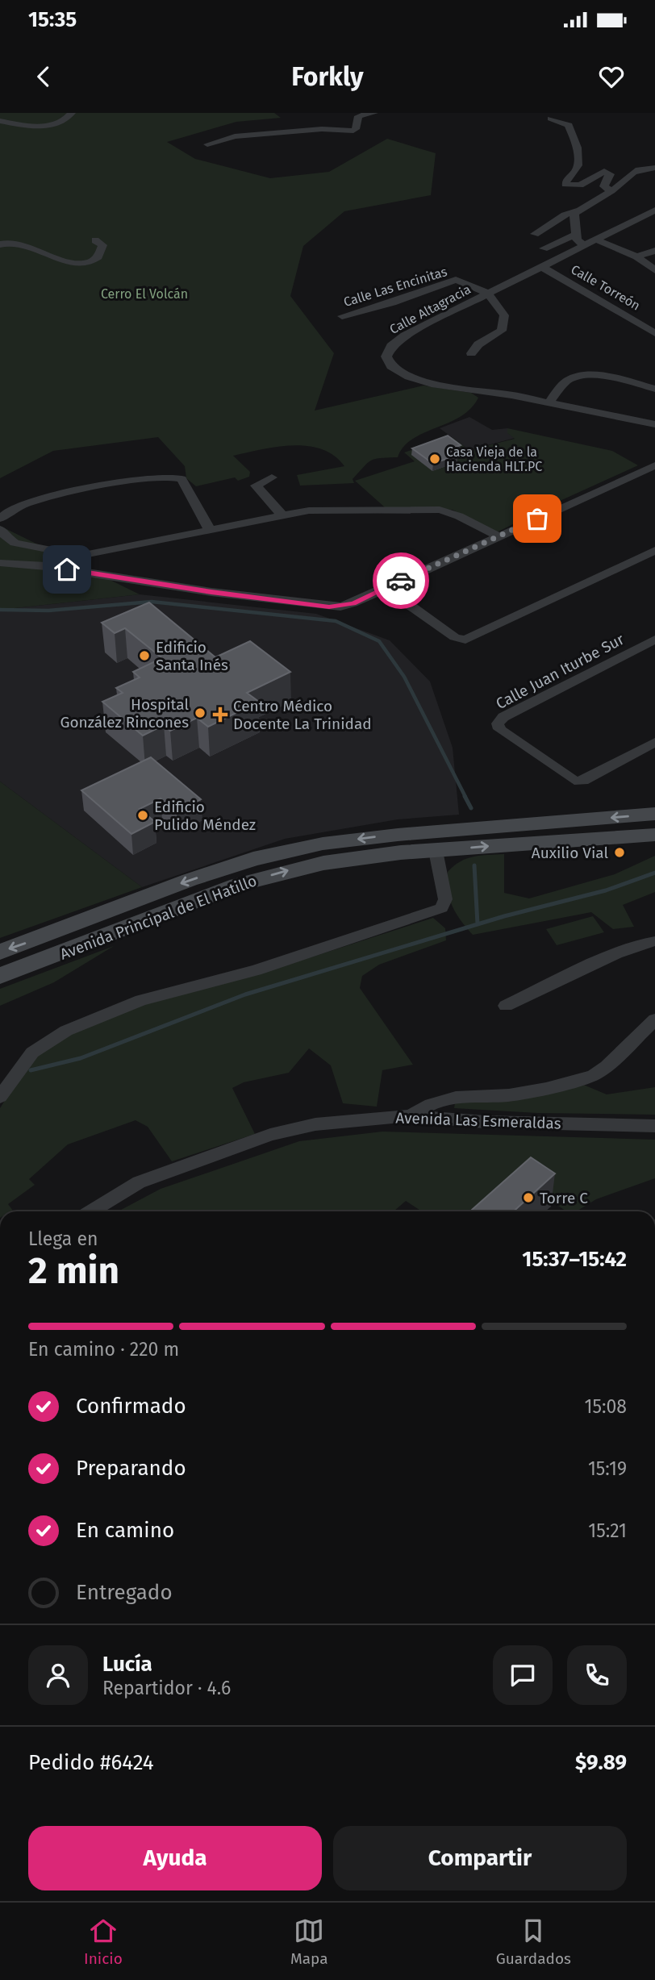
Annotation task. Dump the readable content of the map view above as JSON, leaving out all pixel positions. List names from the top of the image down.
{
  "streets": {
    "main road": ["Avenida Principal de El Hatillo"],
    "street": [
      "Calle Las Encinitas",
      "Calle Torreón",
      "Calle Altagracia",
      "Calle Juan Iturbe Sur",
      "Avenida Las Esmeraldas"
    ]
  },
  "crossings": [
    ["Calle Las Encinitas", "Calle Altagracia"],
    ["Calle Torreón", "Calle Altagracia"]
  ],
  "parks": ["Cerro El Volcán"],
  "places": {
    "other": [
      "Casa Vieja de la Hacienda HLT.PC",
      "Edificio Santa Inés",
      "Hospital González Rincones",
      "Edificio Pulido Méndez",
      "Auxilio Vial",
      "Torre C"
    ],
    "health": ["Centro Médico Docente La Trinidad"]
  },
  "page": {
    "status": "15:35",
    "header": "Forkly",
    "heading": ["2 min", "Llega en", "15:37–15:42"],
    "panel": [
      "Lucía",
      "Repartidor · 4.6",
      "Pedido #6424",
      "$9.89"
    ],
    "bar": "En camino · 220 m",
    "list": [
      ["Confirmado", "15:08"],
      ["Preparando", "15:19"],
      ["En camino", "15:21"],
      "Entregado"
    ],
    "buttons": ["Ayuda", "Compartir"],
    "tabs": ["Inicio", "Mapa", "Guardados"]
  }
}
